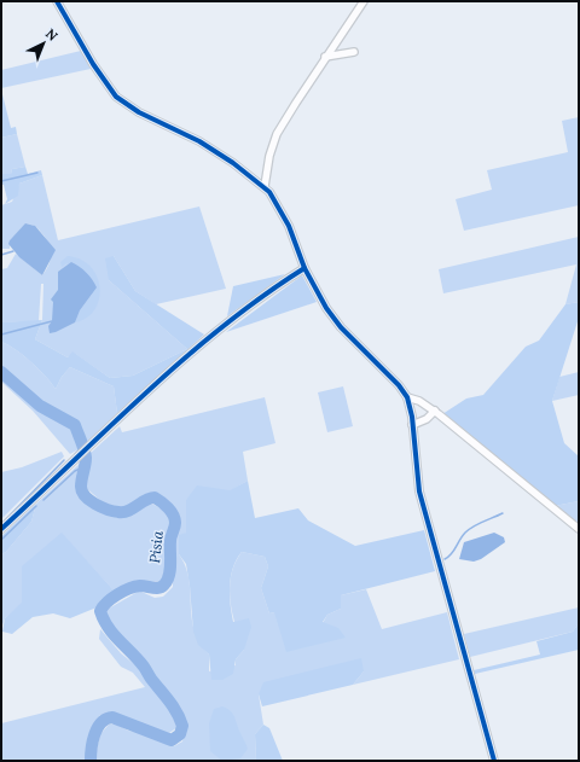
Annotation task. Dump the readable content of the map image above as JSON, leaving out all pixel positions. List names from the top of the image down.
{
  "water": ["Pisia"],
  "north": "top right"
}
